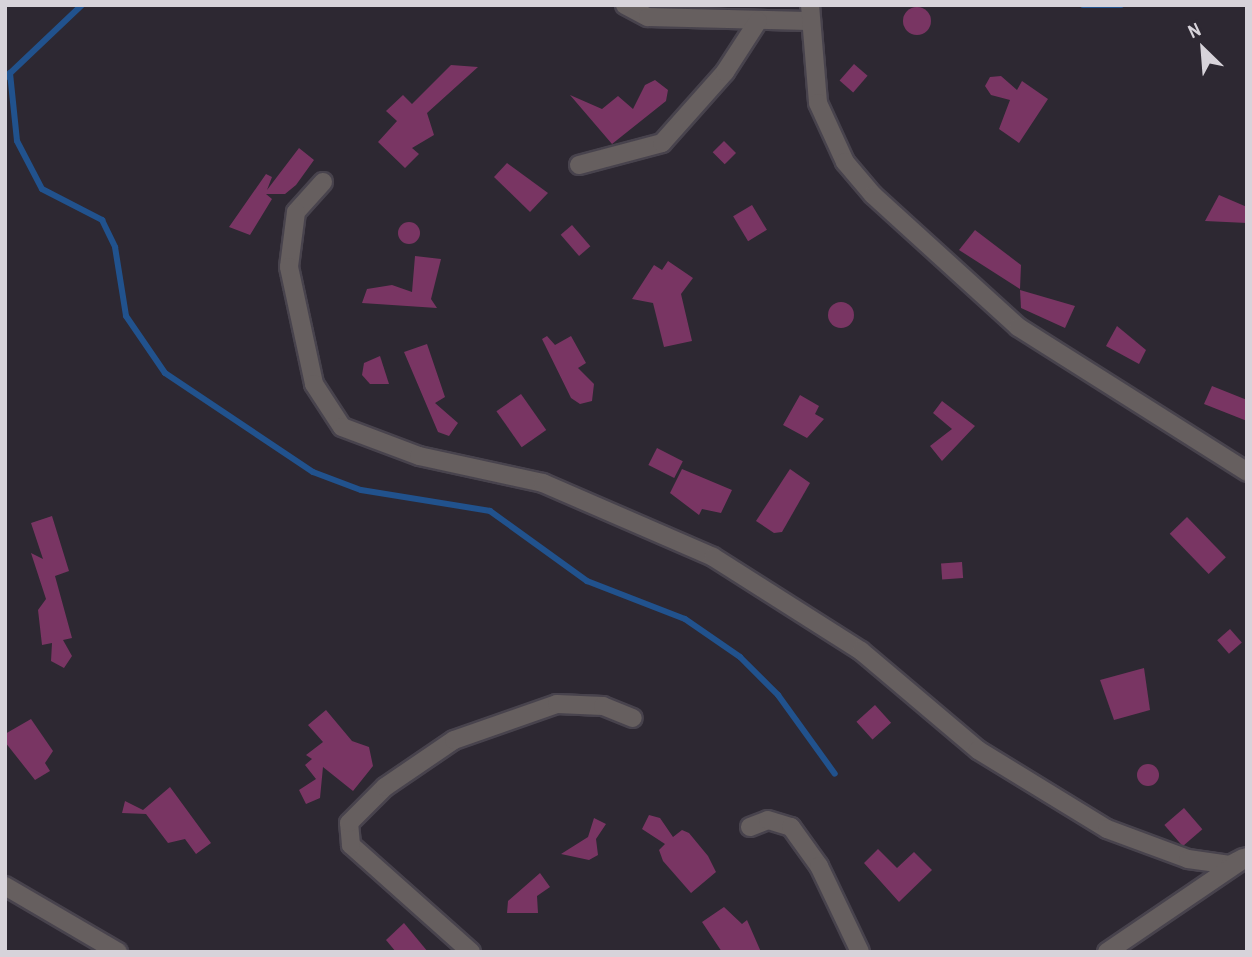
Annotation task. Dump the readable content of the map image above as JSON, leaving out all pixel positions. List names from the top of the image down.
{
  "north": "top left"
}
